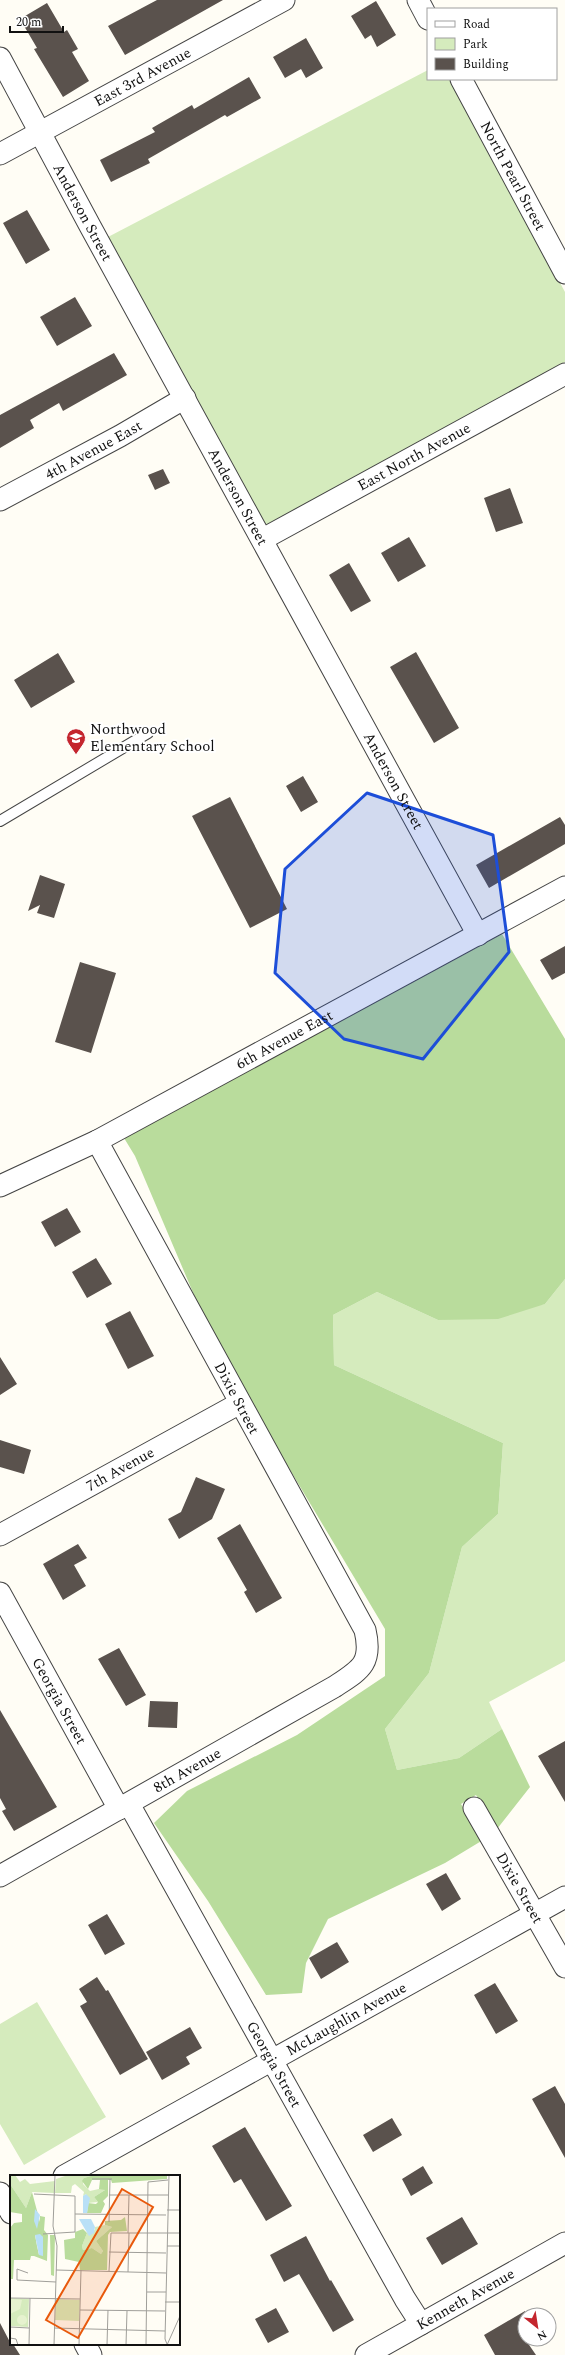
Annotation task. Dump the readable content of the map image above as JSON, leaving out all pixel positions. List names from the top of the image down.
{
  "streets": {
    "street": [
      "East 3rd Avenue",
      "North Pearl Street",
      "Anderson Street",
      "4th Avenue East",
      "East North Avenue",
      "6th Avenue East",
      "Dixie Street",
      "7th Avenue",
      "Georgia Street",
      "8th Avenue",
      "McLaughlin Avenue",
      "Kenneth Avenue"
    ]
  },
  "crossings": [
    ["East 3rd Avenue", "Anderson Street"],
    ["Anderson Street", "4th Avenue East"],
    ["Anderson Street", "East North Avenue"],
    ["Anderson Street", "6th Avenue East"],
    ["6th Avenue East", "Dixie Street"],
    ["Dixie Street", "7th Avenue"],
    ["Dixie Street", "8th Avenue"],
    ["Dixie Street", "McLaughlin Avenue"],
    ["Georgia Street", "8th Avenue"],
    ["Georgia Street", "McLaughlin Avenue"],
    ["Georgia Street", "Kenneth Avenue"]
  ],
  "places": {
    "school or university": ["Northwood Elementary School"]
  },
  "legend": ["Road", "Park", "Building"],
  "scale_bar": "20 m",
  "north": "bottom right"
}
